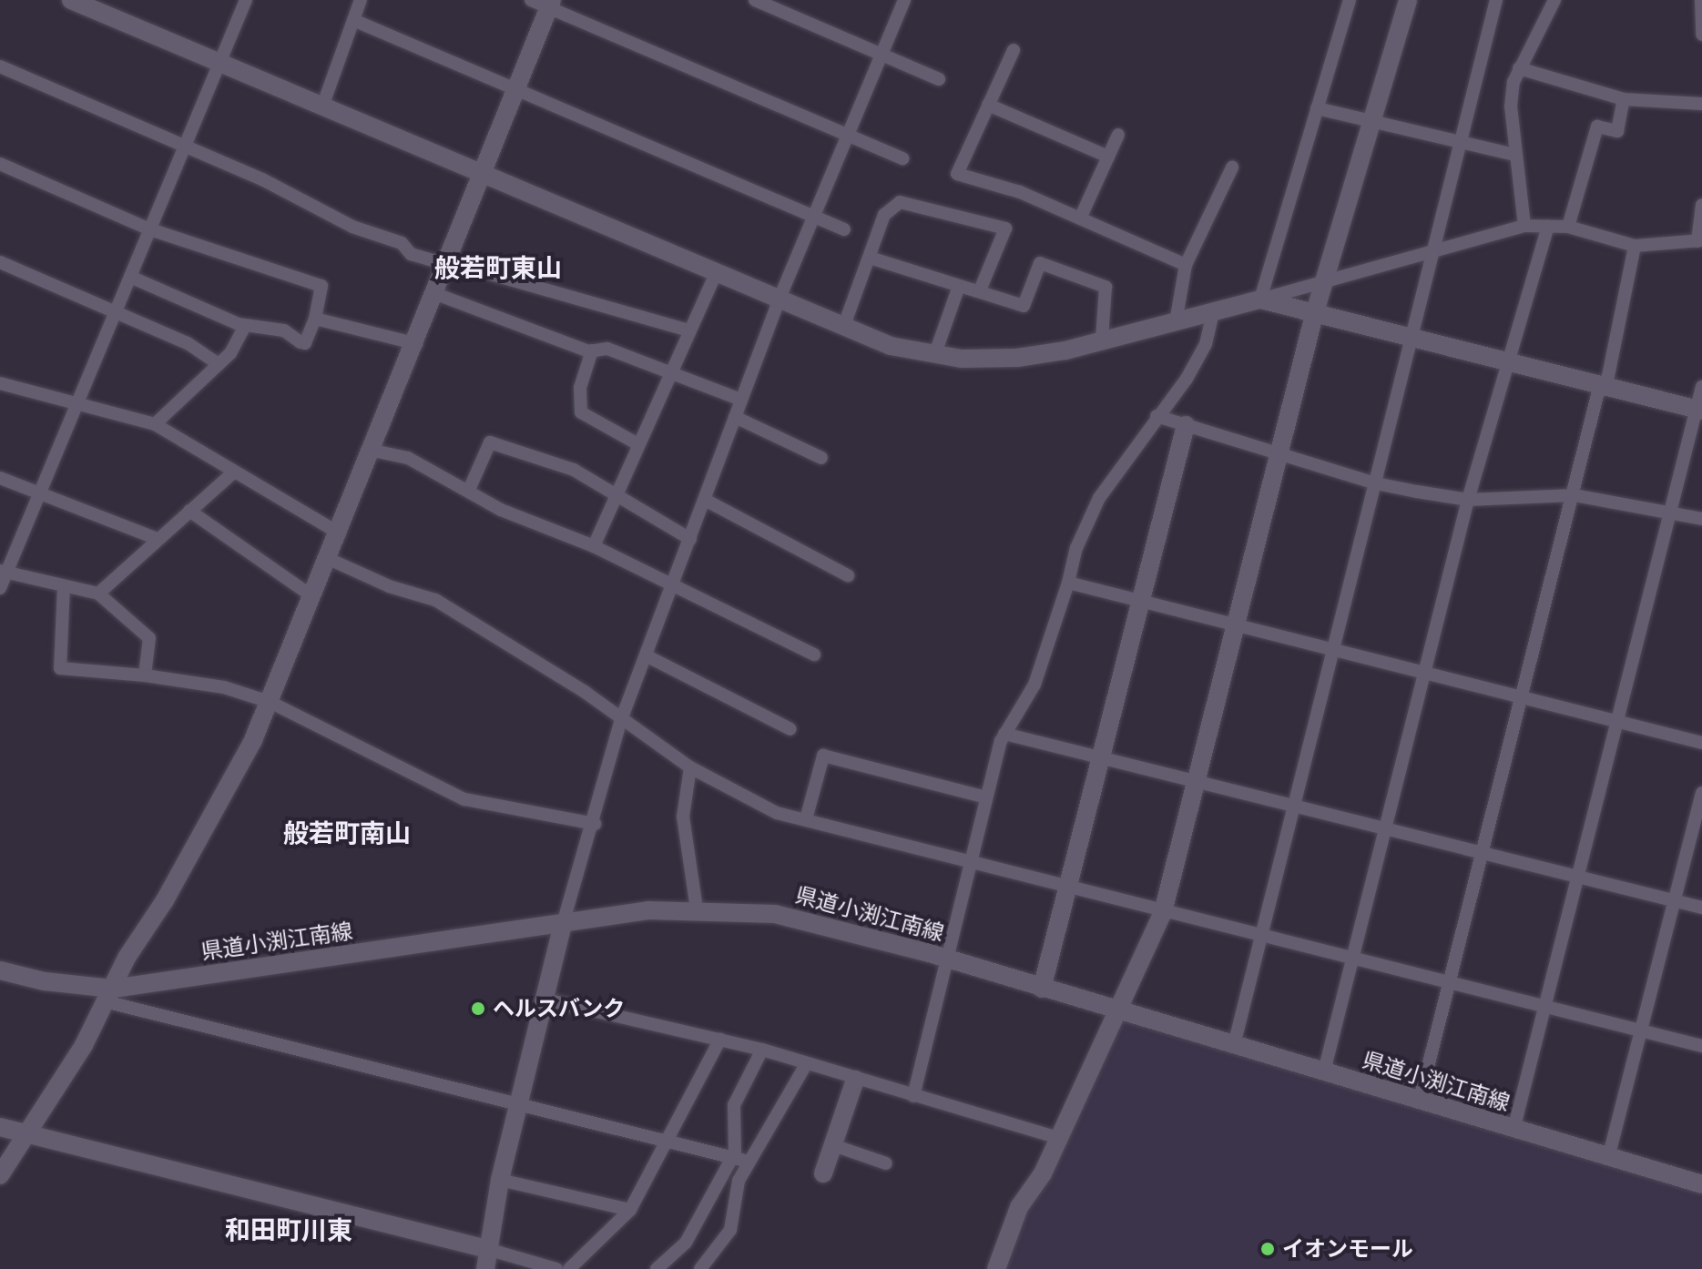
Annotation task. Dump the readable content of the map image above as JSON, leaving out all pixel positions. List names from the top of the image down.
{
  "streets": {
    "street": ["県道小渕江南線"]
  },
  "districts": ["般若町東山", "般若町南山", "和田町川東"],
  "places": ["ヘルスバンク", "イオンモール"]
}
